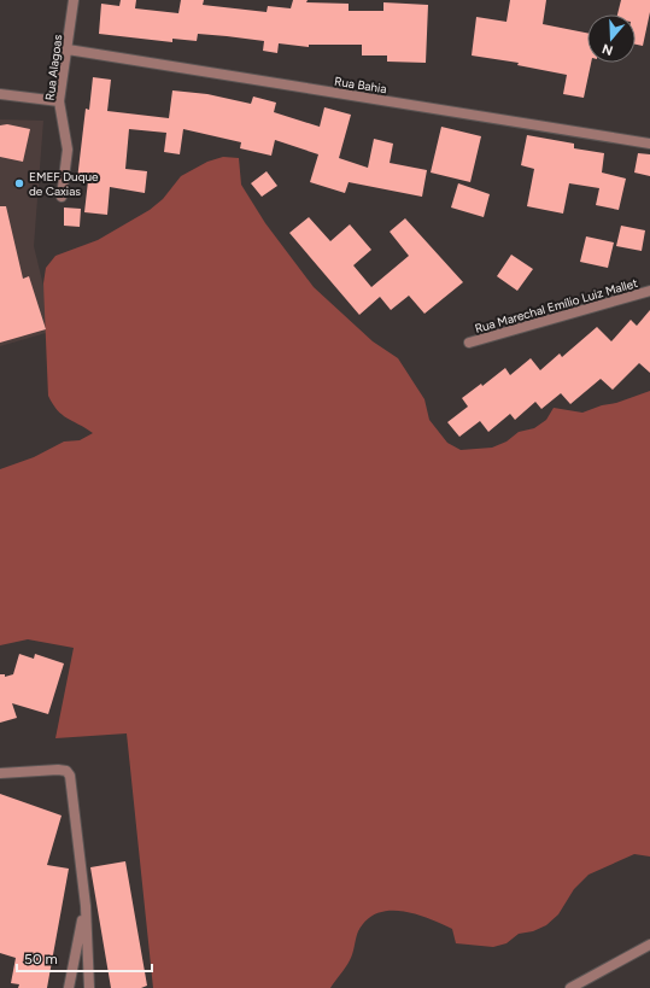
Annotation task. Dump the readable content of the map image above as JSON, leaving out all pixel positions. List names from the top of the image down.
{
  "streets": {
    "street": ["Rua Alagoas", "Rua Bahia", "Rua Marechal Emílio Luiz Mallet"]
  },
  "crossings": [
    ["Rua Alagoas", "Rua Bahia"]
  ],
  "places": ["EMEF Duque de Caxias"],
  "scale_bar": "50 m",
  "north": "bottom"
}
